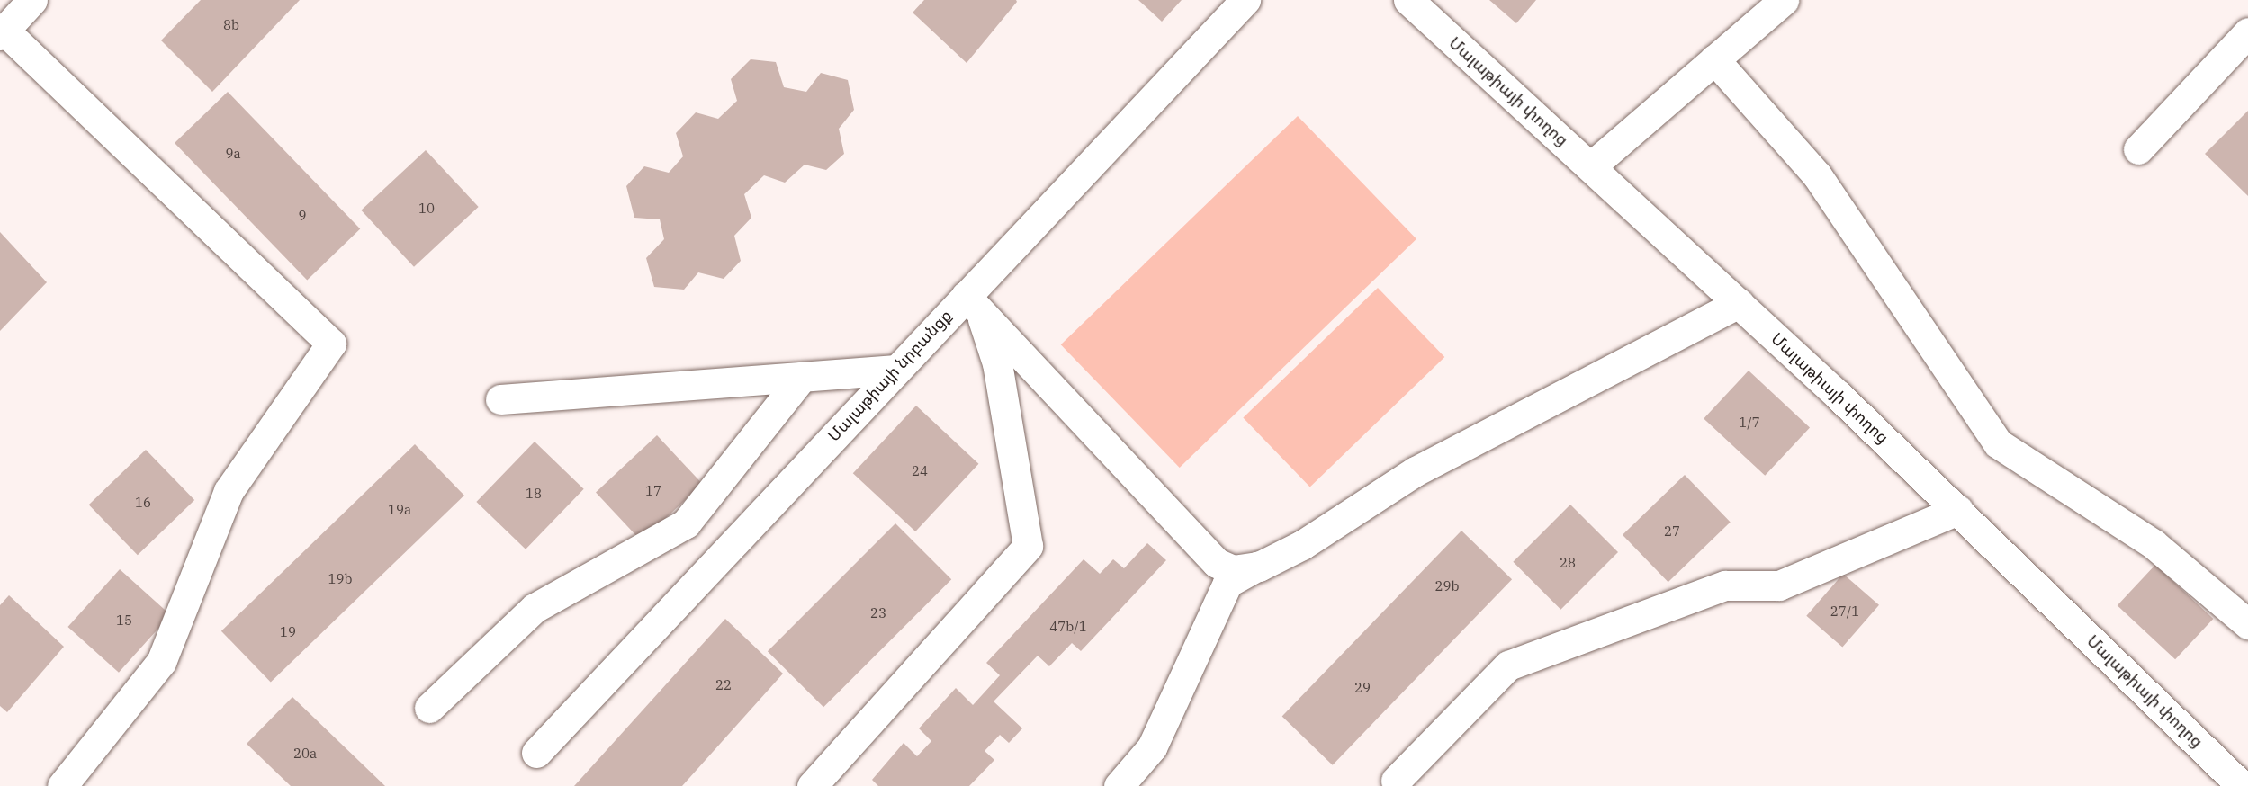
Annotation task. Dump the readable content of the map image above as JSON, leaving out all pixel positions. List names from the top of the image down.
{
  "streets": {
    "street": ["Մալաթիայի փողոց", "Մալաթիայի նրբանցք"]
  },
  "house_numbers": [
    "8b",
    "9a",
    "10",
    "9",
    "1/7",
    "24",
    "17",
    "18",
    "16",
    "19a",
    "27",
    "28",
    "19b",
    "29b",
    "27/1",
    "23",
    "15",
    "47b/1",
    "19",
    "22",
    "29",
    "20a"
  ]
}
